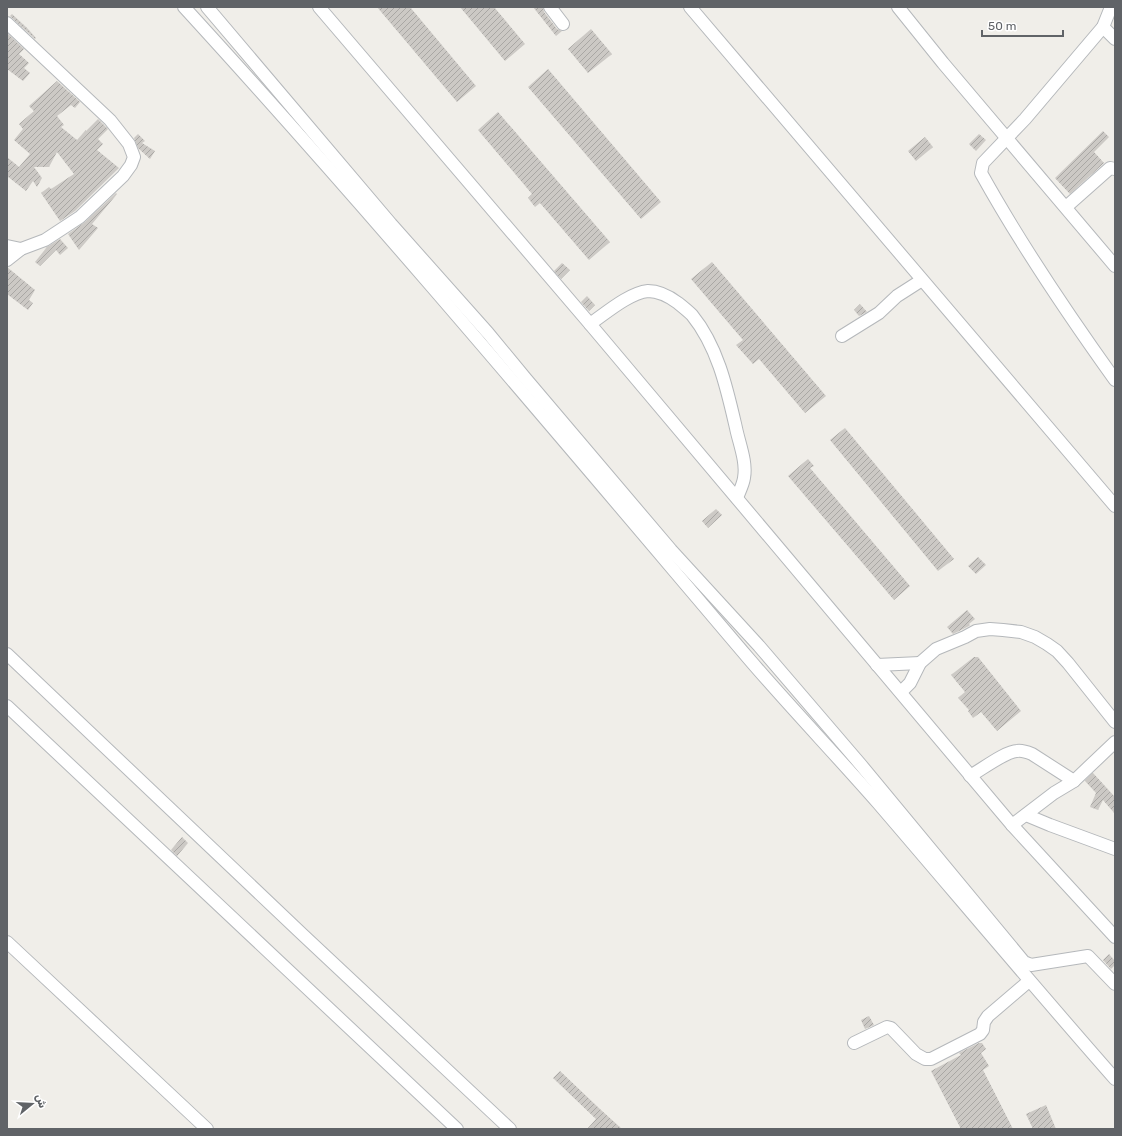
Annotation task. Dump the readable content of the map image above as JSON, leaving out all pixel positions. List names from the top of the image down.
{
  "scale_bar": "50 m",
  "north": "right"
}
